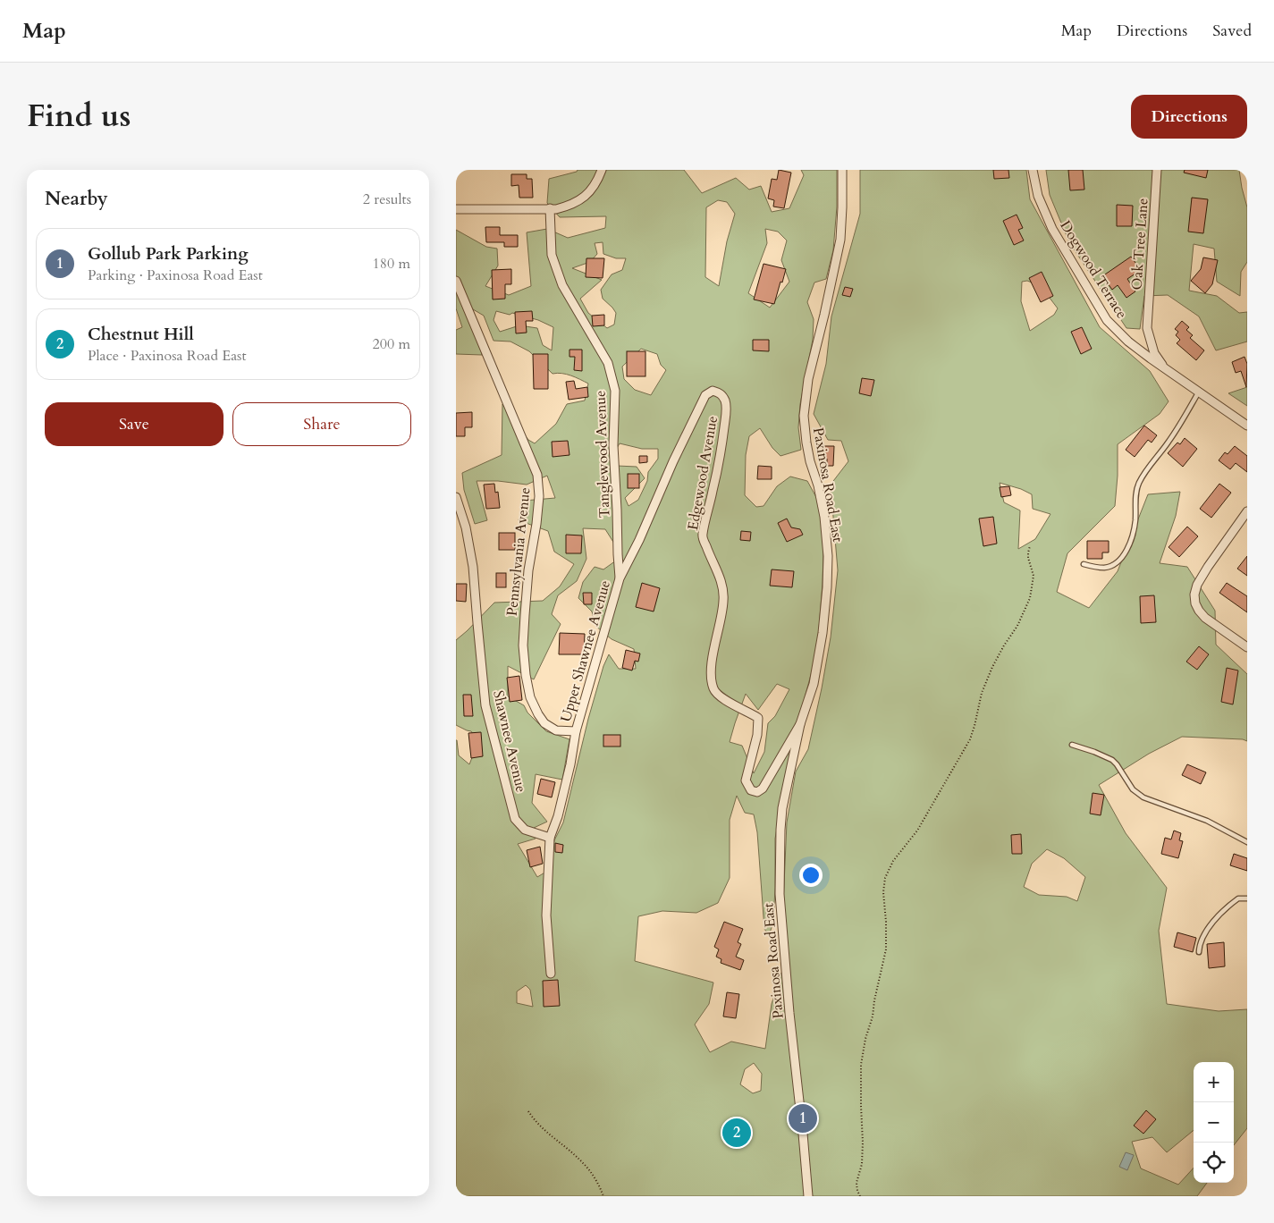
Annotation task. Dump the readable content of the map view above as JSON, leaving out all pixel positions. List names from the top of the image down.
{
  "streets": {
    "street": [
      "Oak Tree Lane",
      "Dogwood Terrace",
      "Tanglewood Avenue",
      "Edgewood Avenue",
      "Paxinosa Road East",
      "Pennsylvania Avenue",
      "Upper Shawnee Avenue",
      "Shawnee Avenue"
    ]
  },
  "crossings": [
    ["Oak Tree Lane", "Dogwood Terrace"],
    ["Tanglewood Avenue", "Upper Shawnee Avenue"],
    ["Edgewood Avenue", "Paxinosa Road East"],
    ["Edgewood Avenue", "Upper Shawnee Avenue"],
    ["Pennsylvania Avenue", "Upper Shawnee Avenue"],
    ["Upper Shawnee Avenue", "Shawnee Avenue"]
  ],
  "page": {
    "header": "Map",
    "nav": ["Map", "Directions", "Saved"],
    "title": "Find us",
    "buttons": [
      "Directions",
      ["Save", "Share"]
    ],
    "heading": ["Nearby", "2 results"],
    "list": [
      {
        "mark": "1",
        "name": "Gollub Park Parking",
        "note": "Parking · Paxinosa Road East",
        "value": "180 m"
      },
      {
        "mark": "2",
        "name": "Chestnut Hill",
        "note": "Place · Paxinosa Road East",
        "value": "200 m"
      }
    ],
    "map_buttons": ["+", "−"],
    "pins": ["1", "2"]
  }
}
